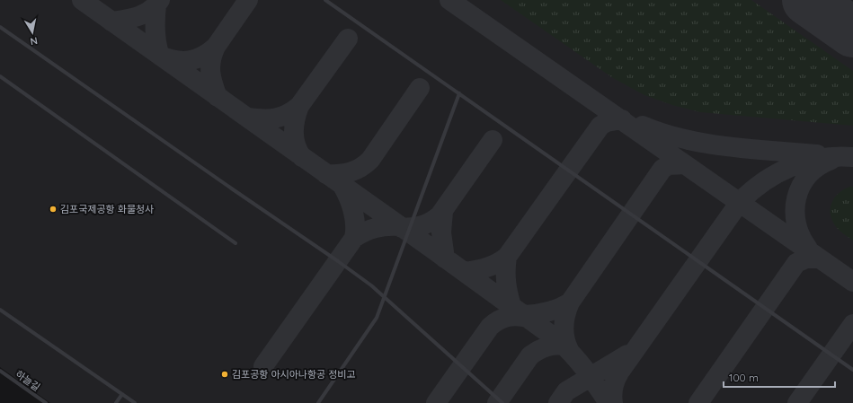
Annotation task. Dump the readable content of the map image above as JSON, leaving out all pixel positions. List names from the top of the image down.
{
  "streets": {
    "lane": ["하늘길"]
  },
  "places": ["김포국제공항 화물청사", "김포공항 아시아나항공 정비고"],
  "scale_bar": "100 m",
  "north": "bottom"
}
